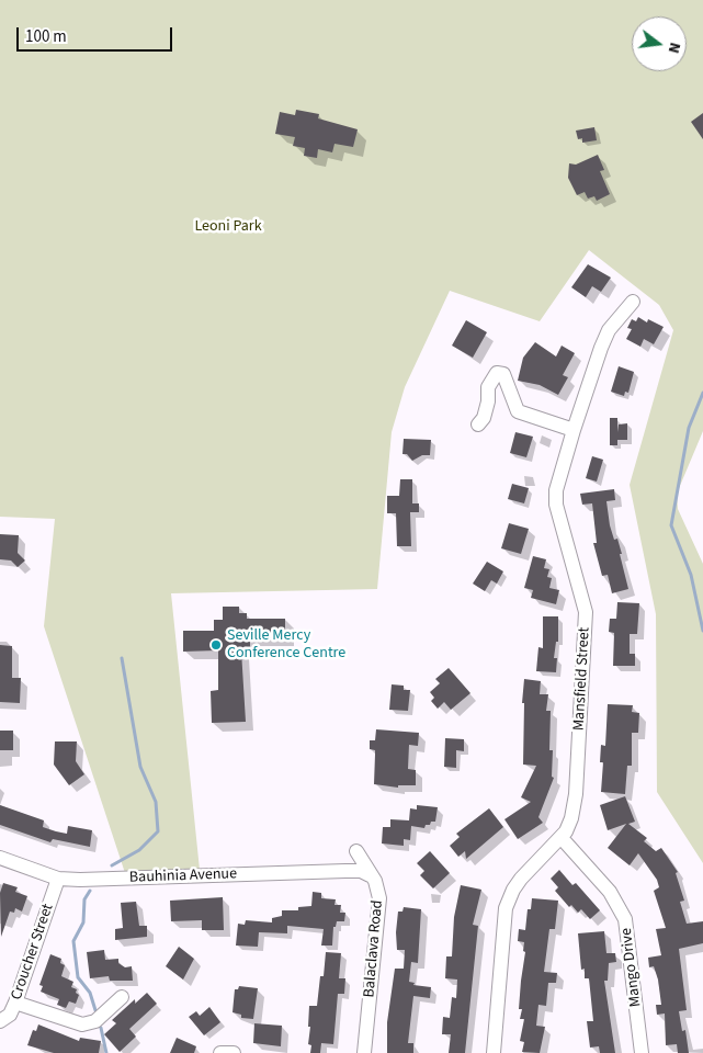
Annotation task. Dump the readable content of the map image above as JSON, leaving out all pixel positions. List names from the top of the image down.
{
  "streets": {
    "street": [
      "Mansfield Street",
      "Bauhinia Avenue",
      "Balaclava Road",
      "Croucher Street",
      "Mango Drive"
    ]
  },
  "crossings": [
    ["Mansfield Street", "Mango Drive"],
    ["Bauhinia Avenue", "Balaclava Road"],
    ["Bauhinia Avenue", "Croucher Street"]
  ],
  "parks": ["Leoni Park"],
  "places": ["Seville Mercy Conference Centre"],
  "scale_bar": "100 m",
  "north": "right"
}
